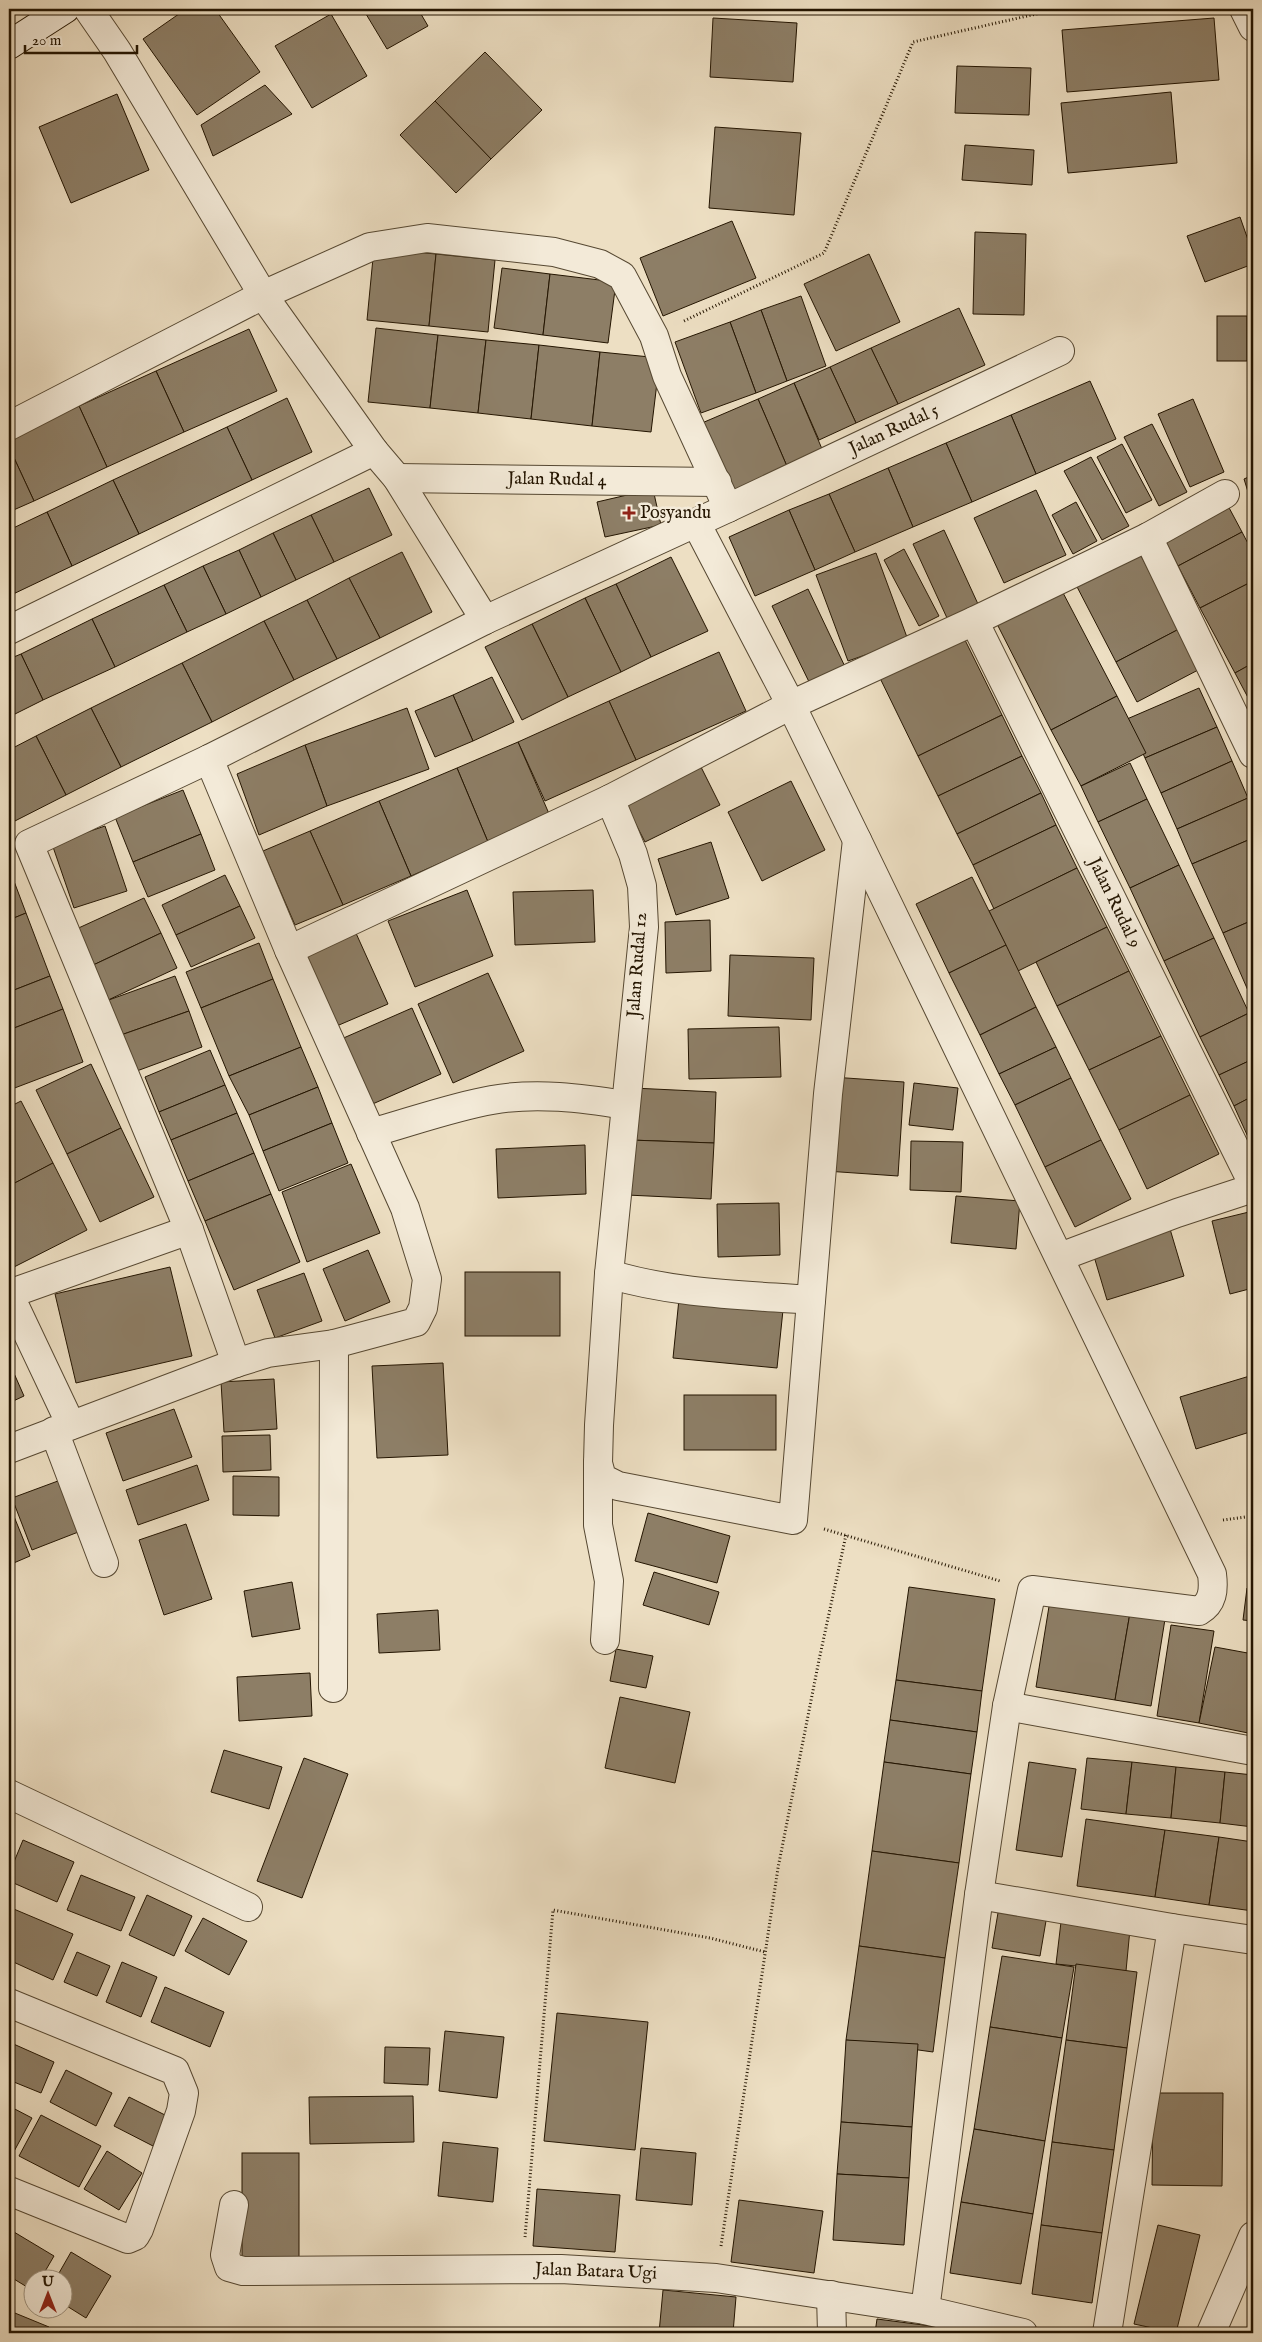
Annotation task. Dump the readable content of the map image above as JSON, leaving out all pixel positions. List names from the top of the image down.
{
  "streets": {
    "street": [
      "Jalan Rudal 5",
      "Jalan Rudal 4",
      "Jalan Rudal 9",
      "Jalan Rudal 12",
      "Jalan Batara Ugi"
    ]
  },
  "places": {
    "health": ["Posyandu"]
  },
  "scale_bar": "20 m",
  "north": "top"
}
